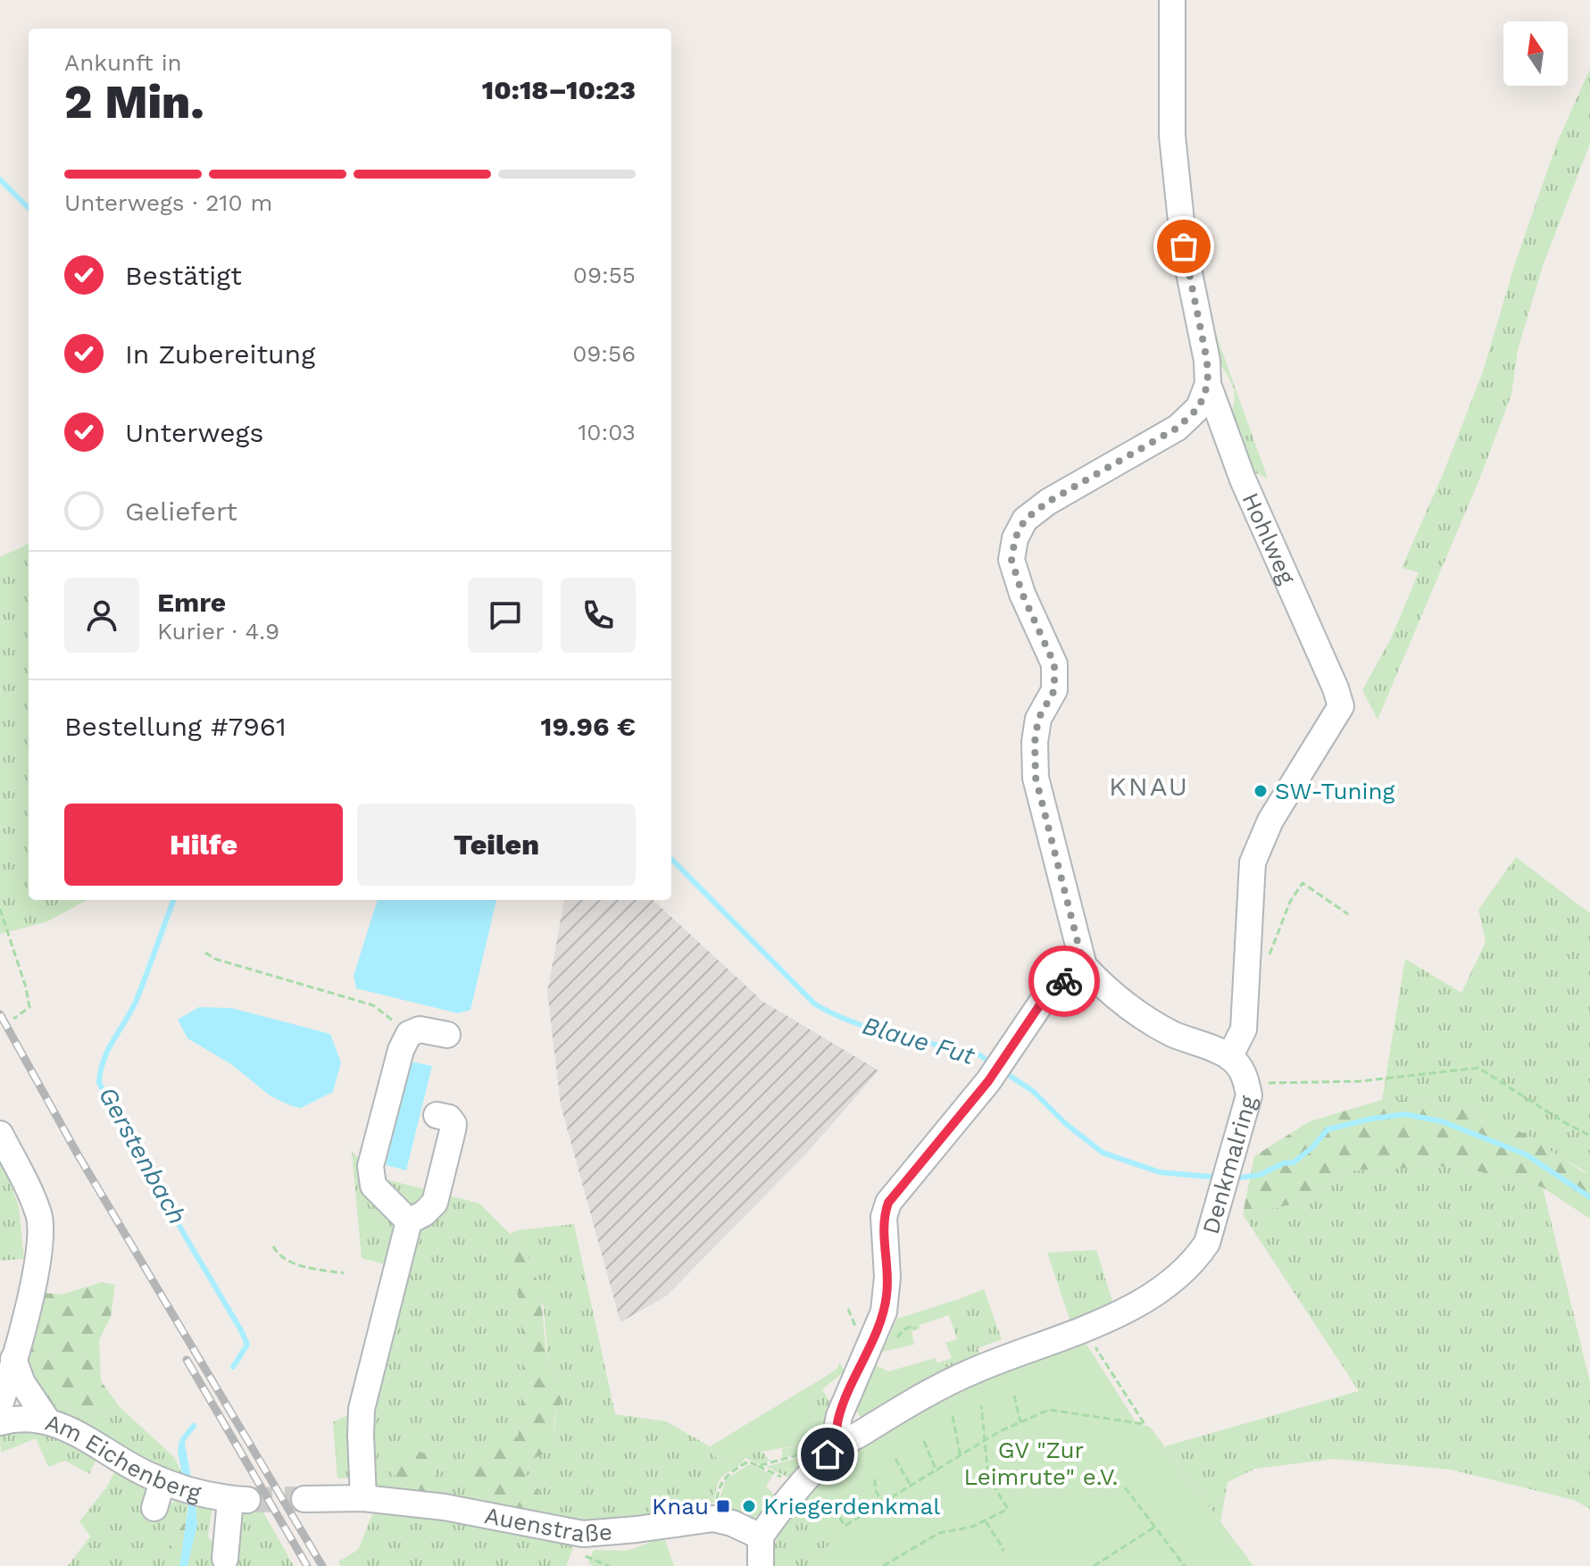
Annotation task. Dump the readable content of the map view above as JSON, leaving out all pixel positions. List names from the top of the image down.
{
  "streets": {
    "street": [
      "Hohlweg",
      "Denkmalring",
      "Am Eichenberg",
      "Auenstraße"
    ]
  },
  "crossings": [
    ["Hohlweg", "Denkmalring"],
    ["Denkmalring", "Auenstraße"]
  ],
  "districts": ["KNAU"],
  "water": ["Blaue Fut", "Gerstenbach"],
  "parks": ["GV \"Zur Leimrute\" e.V."],
  "places": {
    "other": ["SW-Tuning", "Kriegerdenkmal"],
    "transit": ["Knau"]
  },
  "north": "top",
  "page": {
    "heading": ["2 Min.", "Ankunft in", "10:18–10:23"],
    "panel": [
      "Emre",
      "Kurier · 4.9",
      "Bestellung #7961",
      "19.96 €"
    ],
    "bar": "Unterwegs · 210 m",
    "list": [
      ["Bestätigt", "09:55"],
      ["In Zubereitung", "09:56"],
      ["Unterwegs", "10:03"],
      "Geliefert"
    ],
    "buttons": ["Hilfe", "Teilen"]
  }
}
